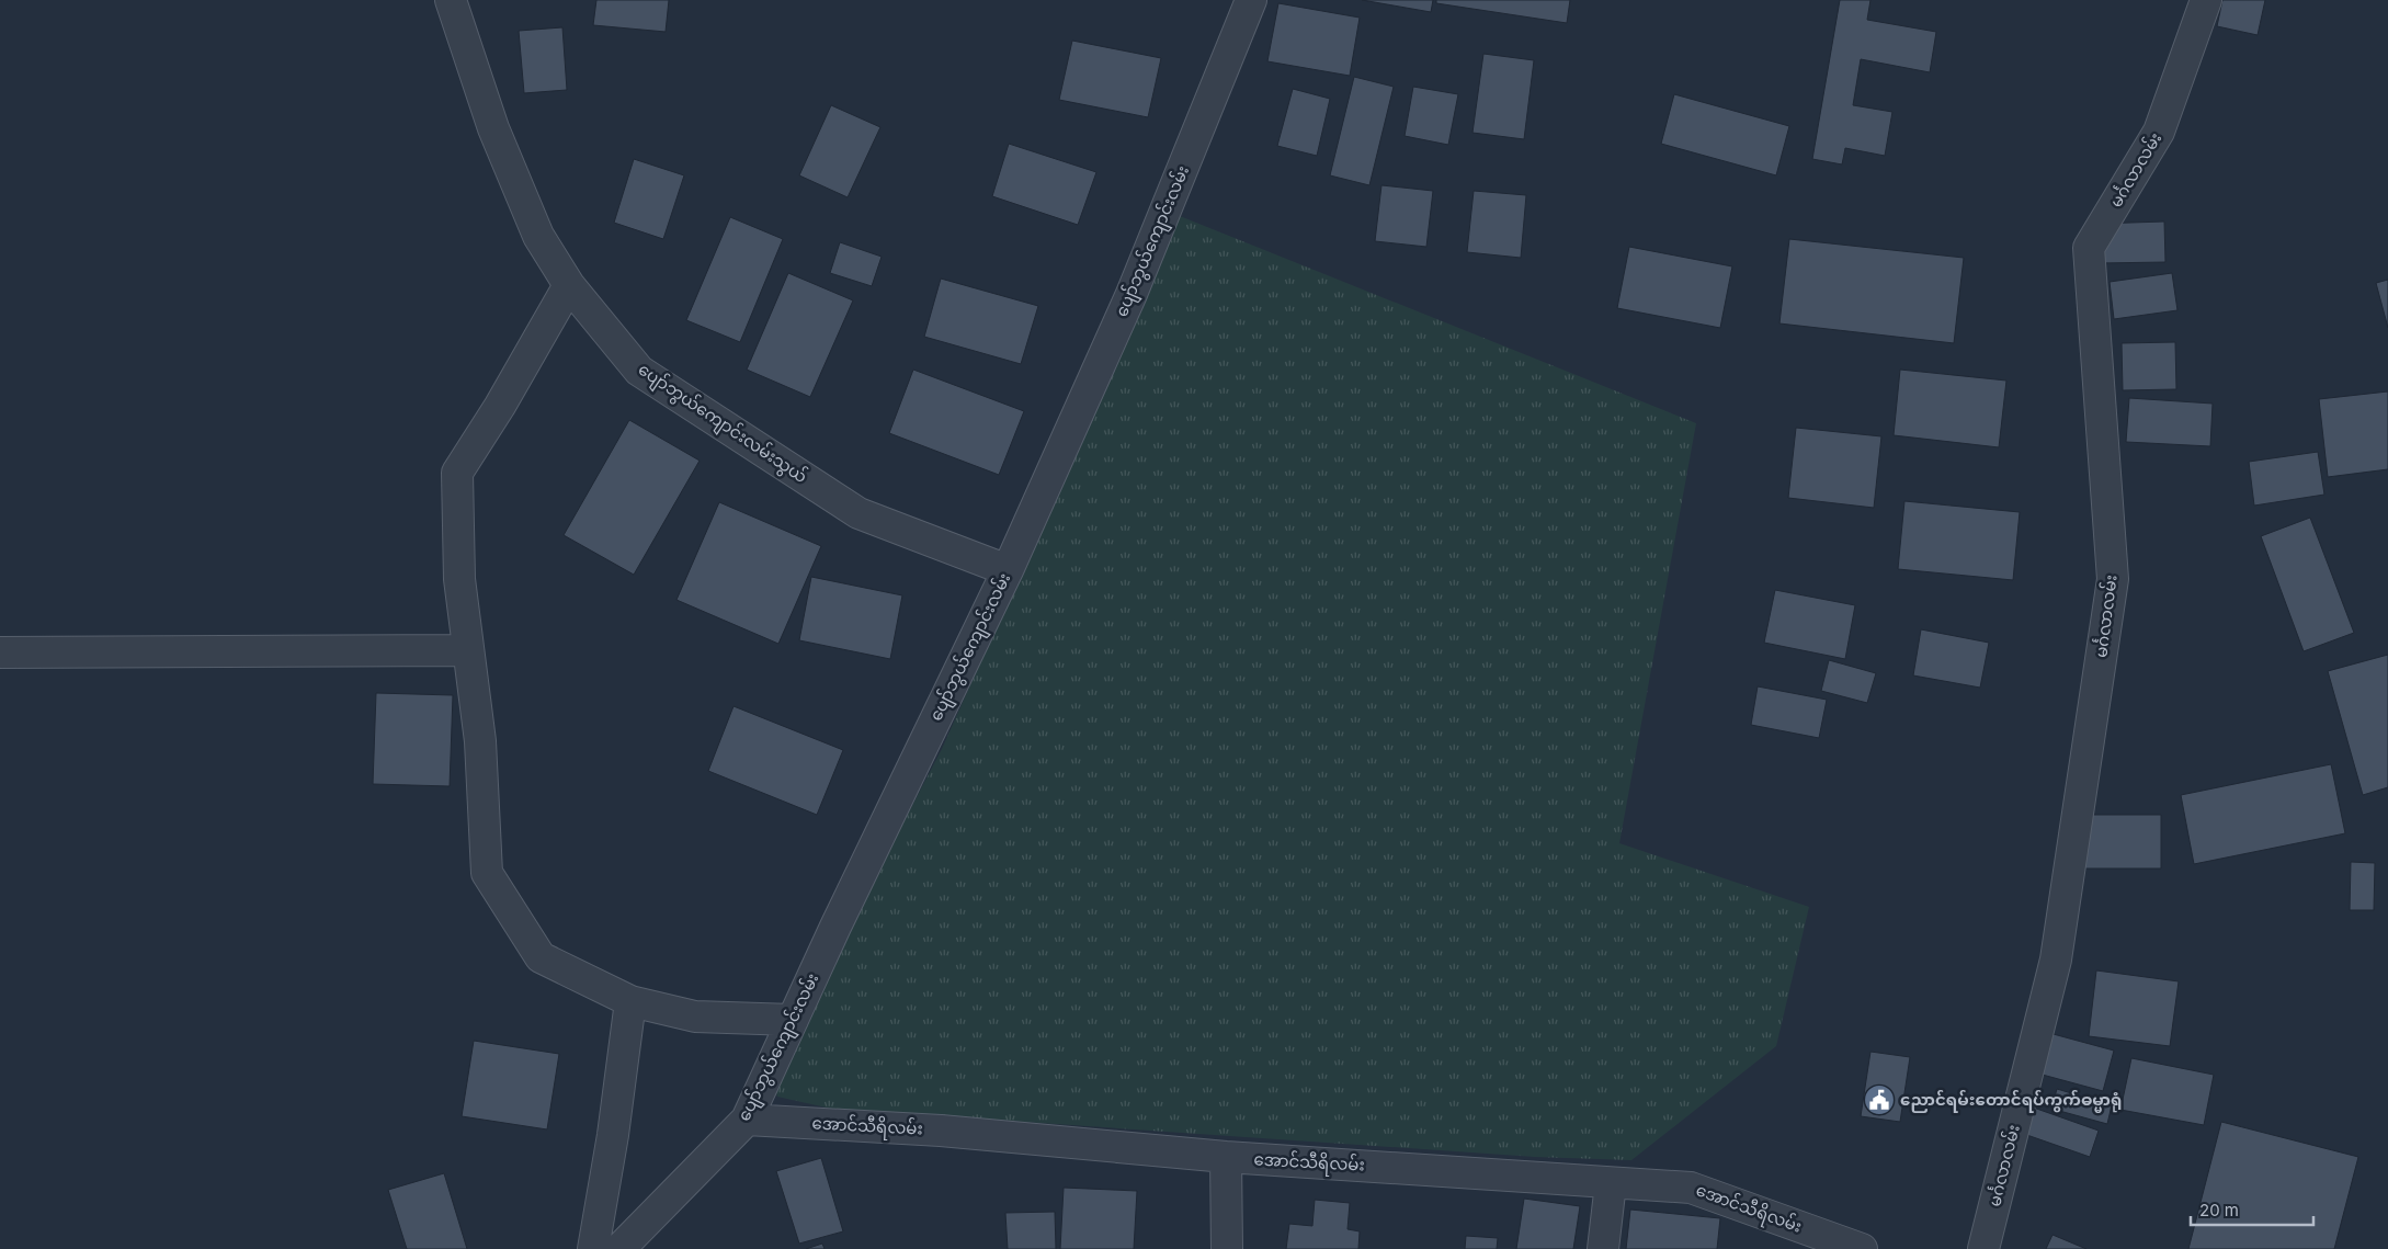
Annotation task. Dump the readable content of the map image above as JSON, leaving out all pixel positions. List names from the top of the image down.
{
  "streets": {
    "street": [
      "မင်္ဂလာလမ်း",
      "ပျော်ဘွယ်ကျောင်းလမ်း",
      "ပျော်ဘွယ်ကျောင်းလမ်းသွယ်",
      "အောင်သီရိလမ်း"
    ]
  },
  "crossings": [
    ["ပျော်ဘွယ်ကျောင်းလမ်း", "ပျော်ဘွယ်ကျောင်းလမ်းသွယ်"],
    ["ပျော်ဘွယ်ကျောင်းလမ်း", "အောင်သီရိလမ်း"]
  ],
  "places": {
    "public building": ["ညောင်ရမ်းတောင်ရပ်ကွက်ဓမ္မာရုံ"]
  },
  "scale_bar": "20 m"
}
